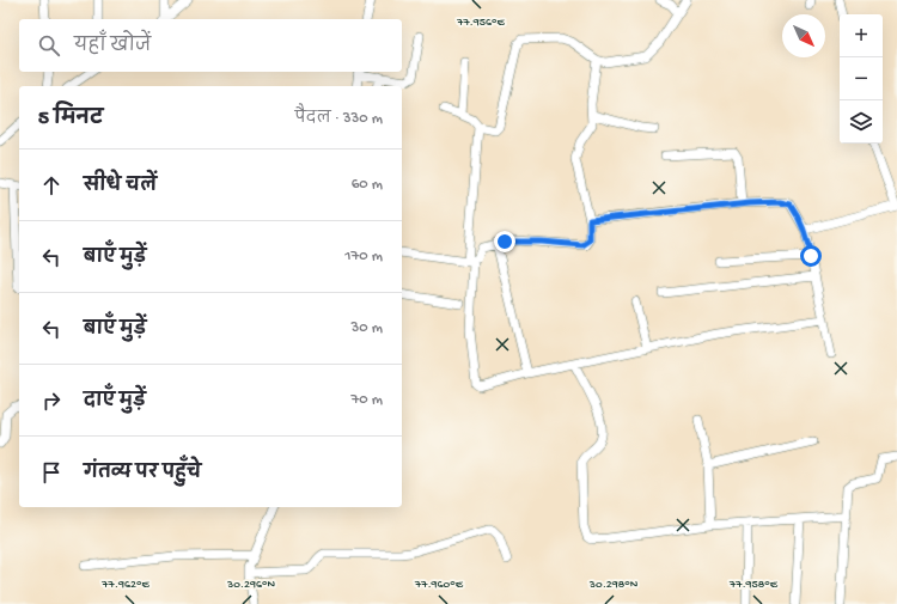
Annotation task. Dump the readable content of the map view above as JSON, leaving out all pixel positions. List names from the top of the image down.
{
  "north": "bottom right",
  "page": {
    "map_buttons": ["+", "−"],
    "search": "यहाँ खोजें",
    "heading": ["5 मिनट", "पैदल · 330 m"],
    "list": [
      ["सीधे चलें", "60 m"],
      ["बाएँ मुड़ें", "170 m"],
      ["बाएँ मुड़ें", "30 m"],
      ["दाएँ मुड़ें", "70 m"],
      "गंतव्य पर पहुँचे"
    ]
  },
  "coordinates": [
    "77.956°E",
    "77.962°E",
    "30.296°N",
    "77.960°E",
    "30.298°N",
    "77.958°E"
  ]
}
